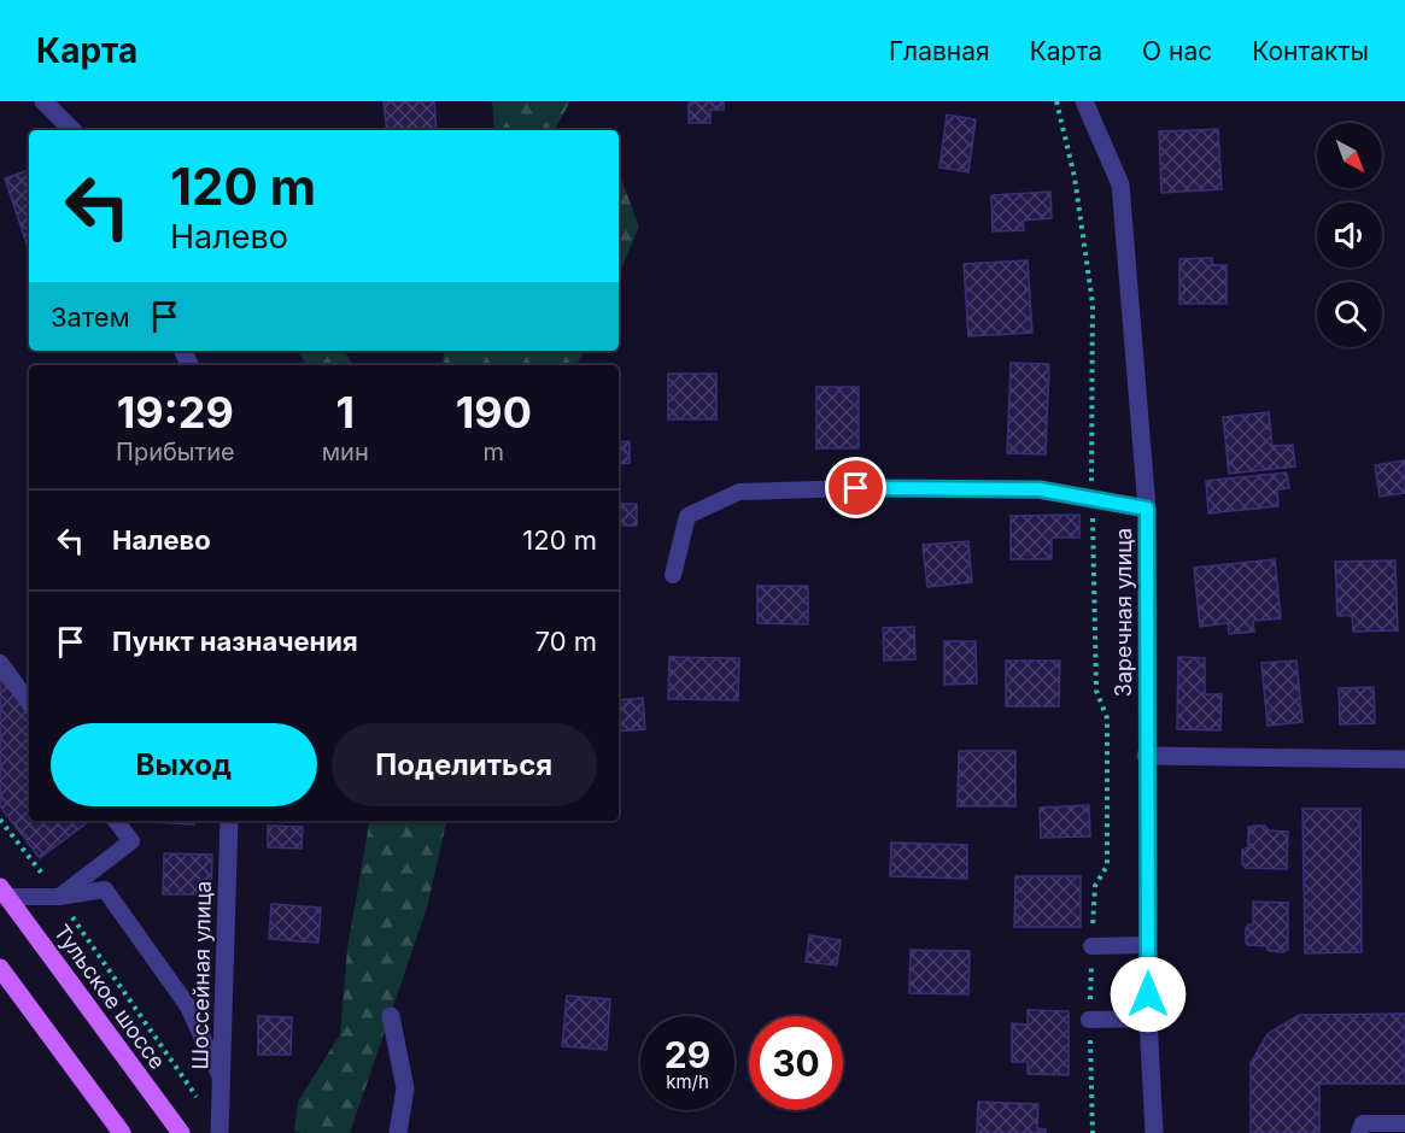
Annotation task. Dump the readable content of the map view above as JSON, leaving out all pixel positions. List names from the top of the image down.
{
  "streets": {
    "main road": ["Тульское шоссе"],
    "street": ["Заречная улица", "Шоссейная улица"]
  },
  "north": "bottom right",
  "page": {
    "header": "Карта",
    "nav": [
      "Главная",
      "Карта",
      "О нас",
      "Контакты"
    ],
    "turn": ["120 m", "Налево"],
    "then": "Затем",
    "eta": [
      "19:29",
      "Прибытие",
      "1",
      "мин",
      "190",
      "m"
    ],
    "list": [
      {
        "name": "Налево",
        "value": "120 m"
      },
      {
        "name": "Пункт назначения",
        "value": "70 m"
      }
    ],
    "buttons": ["Выход", "Поделиться"],
    "speed": "29 km/h",
    "limit": "30"
  }
}
